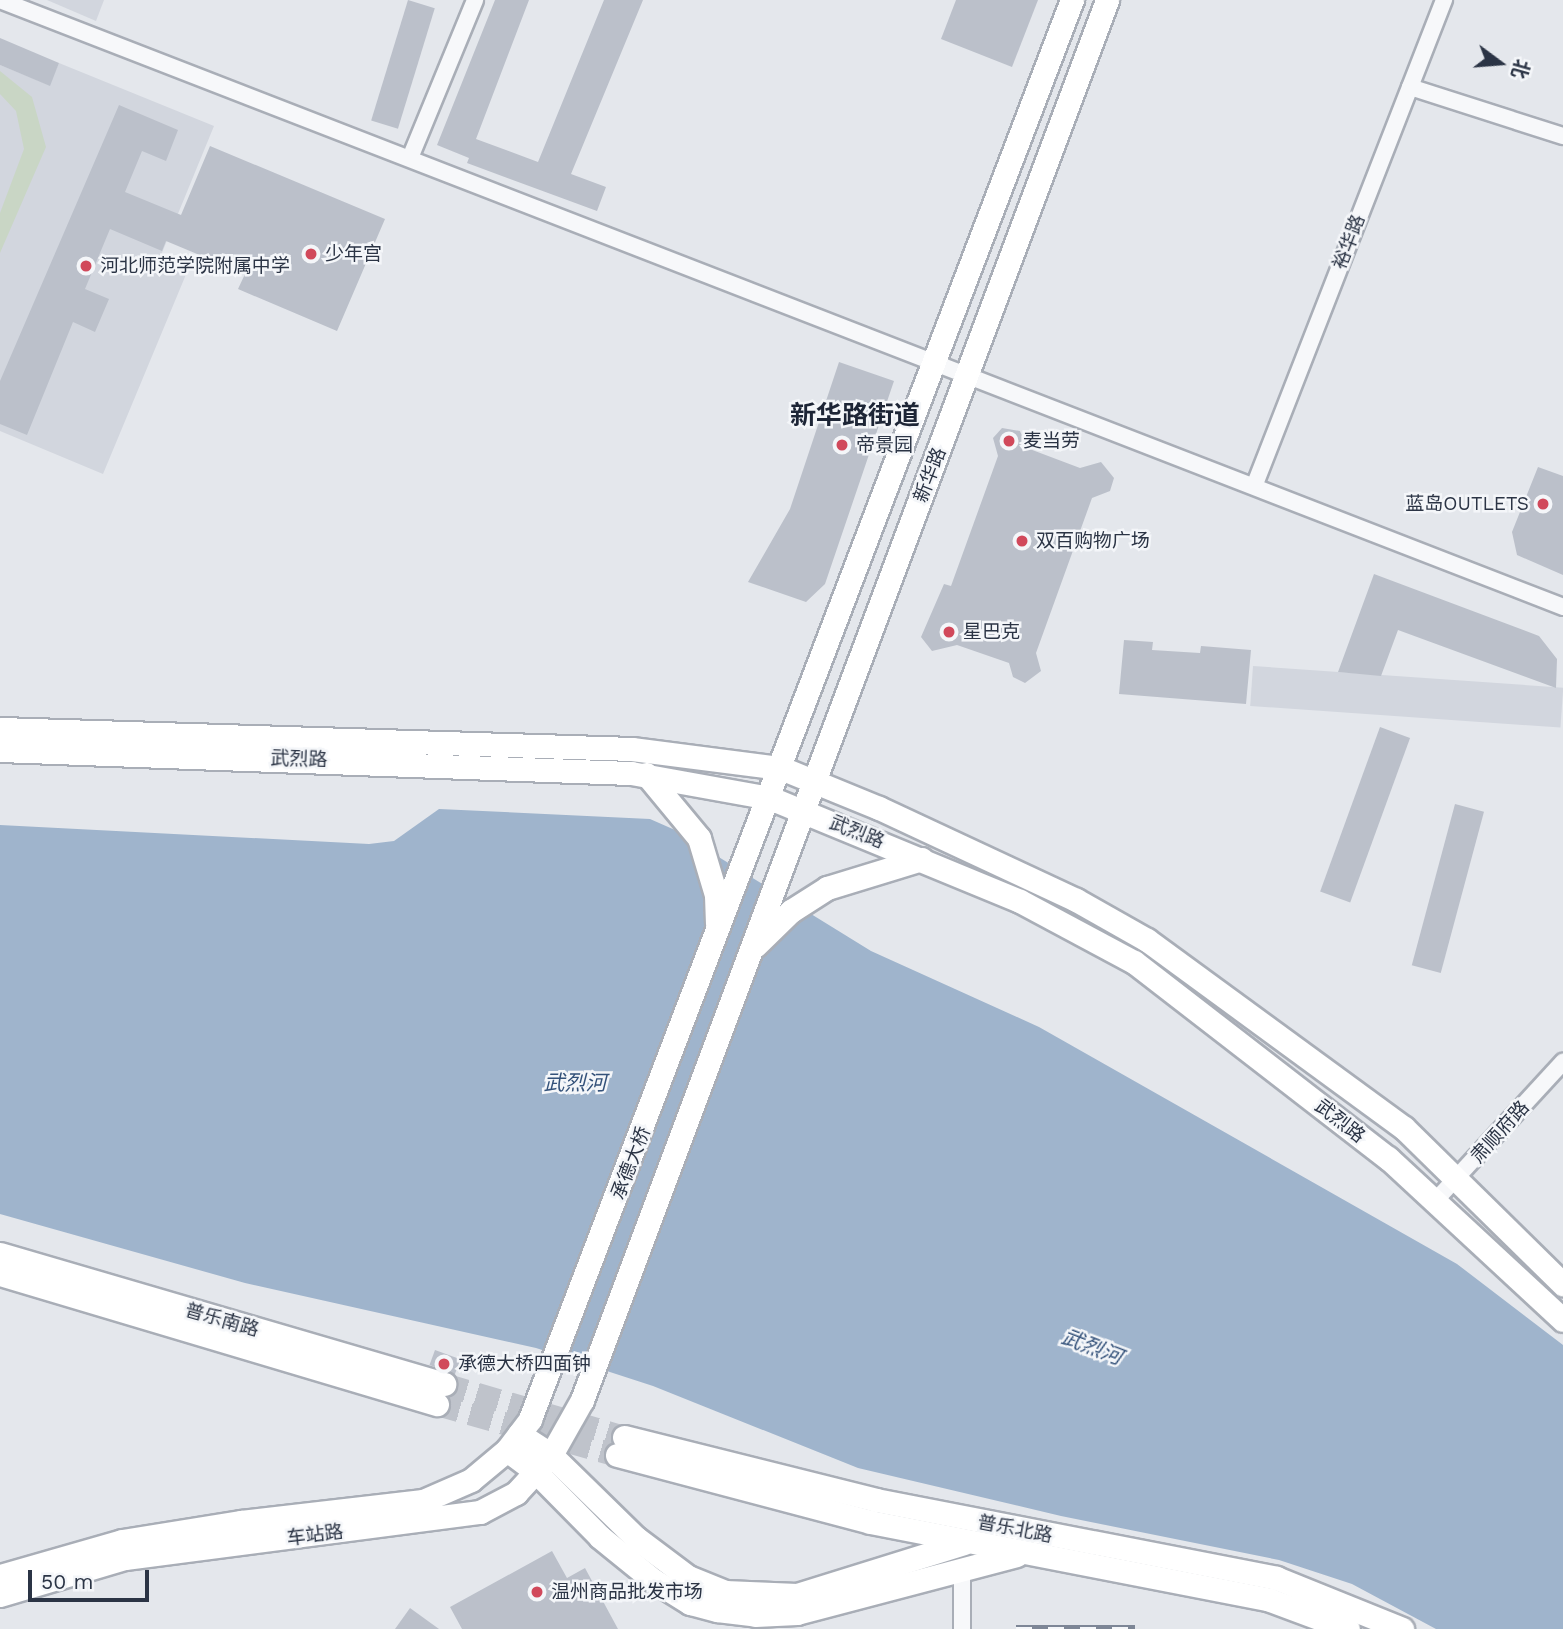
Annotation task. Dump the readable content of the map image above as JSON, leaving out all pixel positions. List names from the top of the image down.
{
  "streets": {
    "main road": [
      "新华路",
      "武烈路",
      "承德大桥",
      "普乐南路",
      "普乐北路",
      "车站路"
    ],
    "street": ["裕华路", "肃顺府路"]
  },
  "crossings": [
    ["新华路", "武烈路"],
    ["新华路", "承德大桥"],
    ["武烈路", "肃顺府路"],
    ["承德大桥", "车站路"]
  ],
  "districts": ["新华路街道"],
  "water": ["武烈河"],
  "places": [
    "少年宫",
    "河北师范学院附属中学",
    "麦当劳",
    "帝景园",
    "蓝岛OUTLETS",
    "双百购物广场",
    "星巴克",
    "承德大桥四面钟",
    "温州商品批发市场"
  ],
  "scale_bar": "50 m",
  "north": "right"
}
